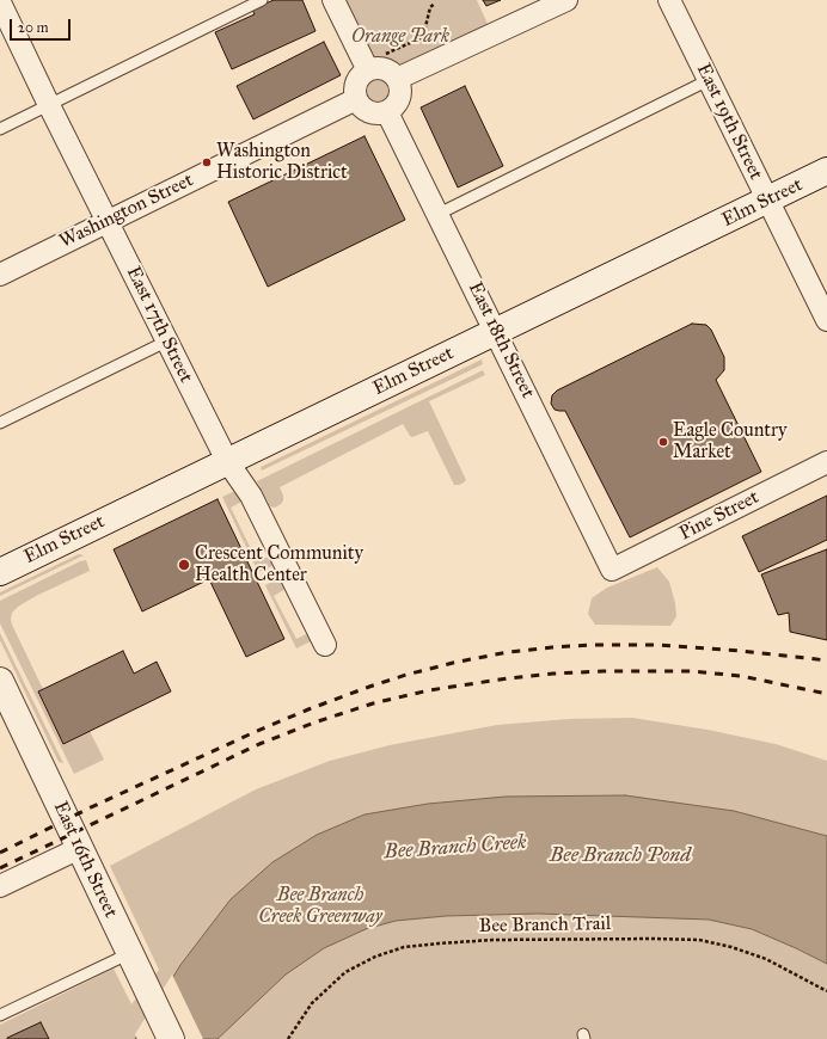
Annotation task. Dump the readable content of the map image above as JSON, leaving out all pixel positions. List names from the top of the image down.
{
  "streets": {
    "main road": ["Elm Street", "East 16th Street"],
    "street": [
      "East 19th Street",
      "Washington Street",
      "East 17th Street",
      "East 18th Street",
      "Pine Street"
    ],
    "path": ["Bee Branch Trail"]
  },
  "crossings": [
    ["East 19th Street", "Elm Street"],
    ["Elm Street", "East 17th Street"],
    ["Elm Street", "East 18th Street"],
    ["Washington Street", "East 17th Street"],
    ["Washington Street", "East 18th Street"],
    ["East 18th Street", "Pine Street"]
  ],
  "water": ["Bee Branch Creek", "Bee Branch Pond"],
  "parks": ["Orange Park", "Bee Branch Creek Greenway"],
  "places": ["Washington Historic District", "Eagle Country Market", "Crescent Community Health Center"],
  "scale_bar": "20 m"
}
